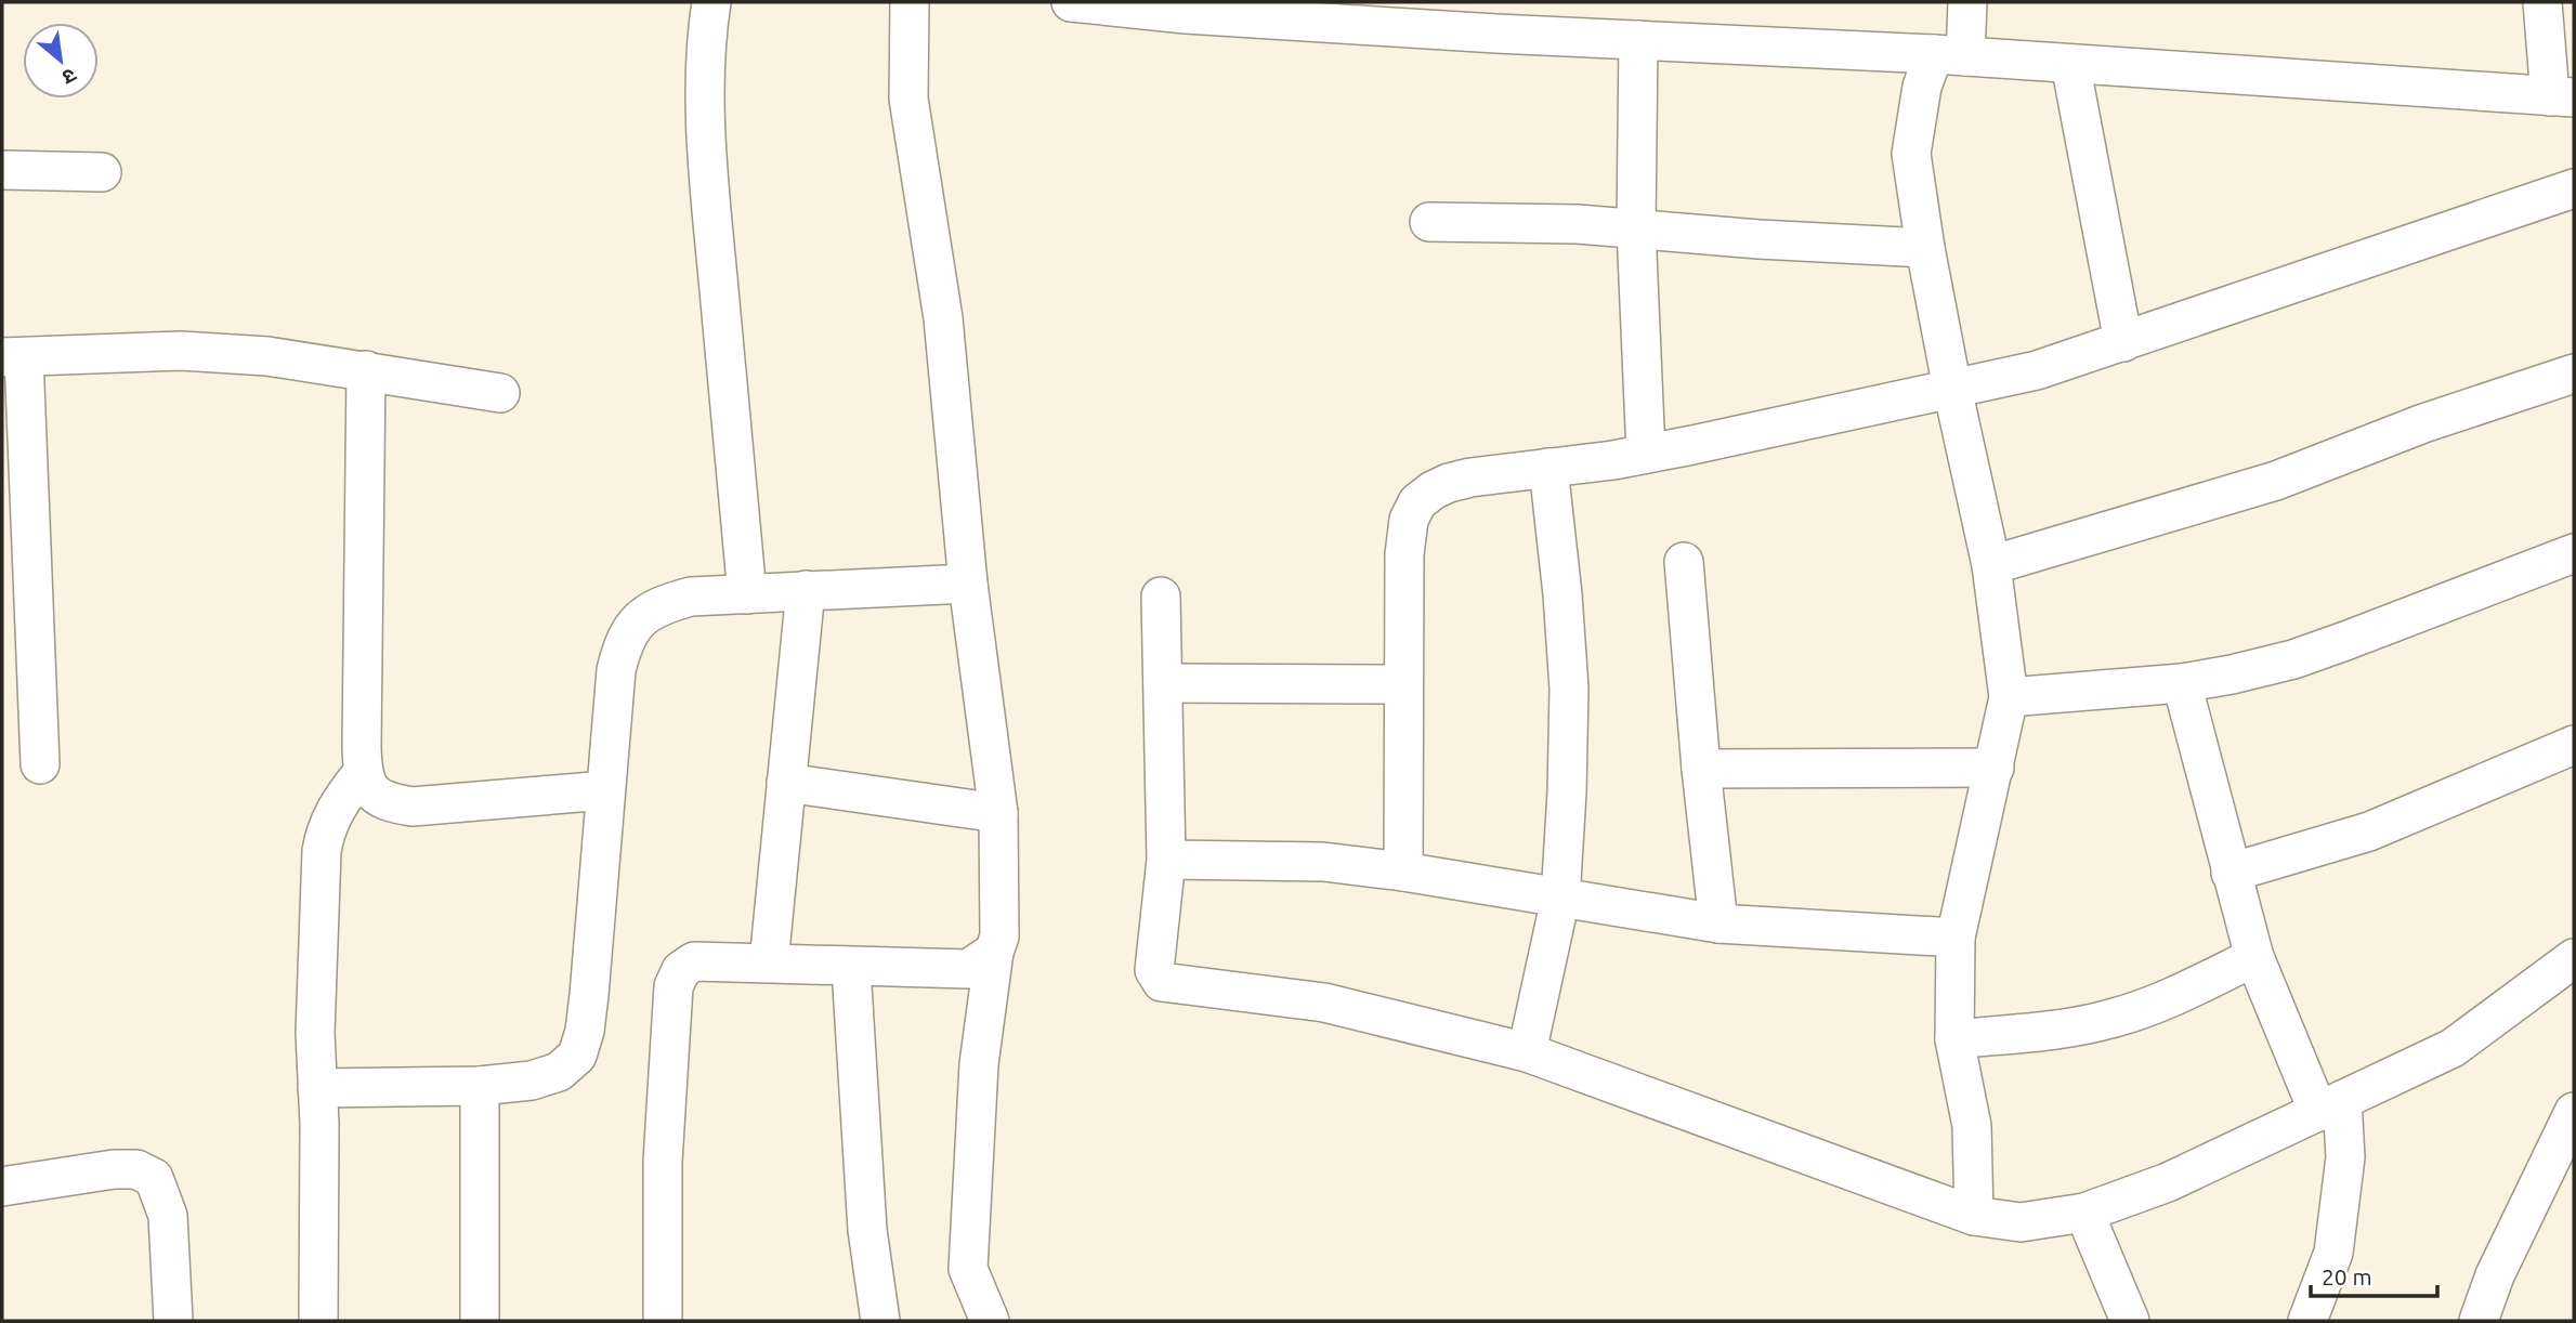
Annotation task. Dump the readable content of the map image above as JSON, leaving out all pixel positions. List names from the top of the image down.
{
  "scale_bar": "20 m",
  "north": "bottom right"
}
